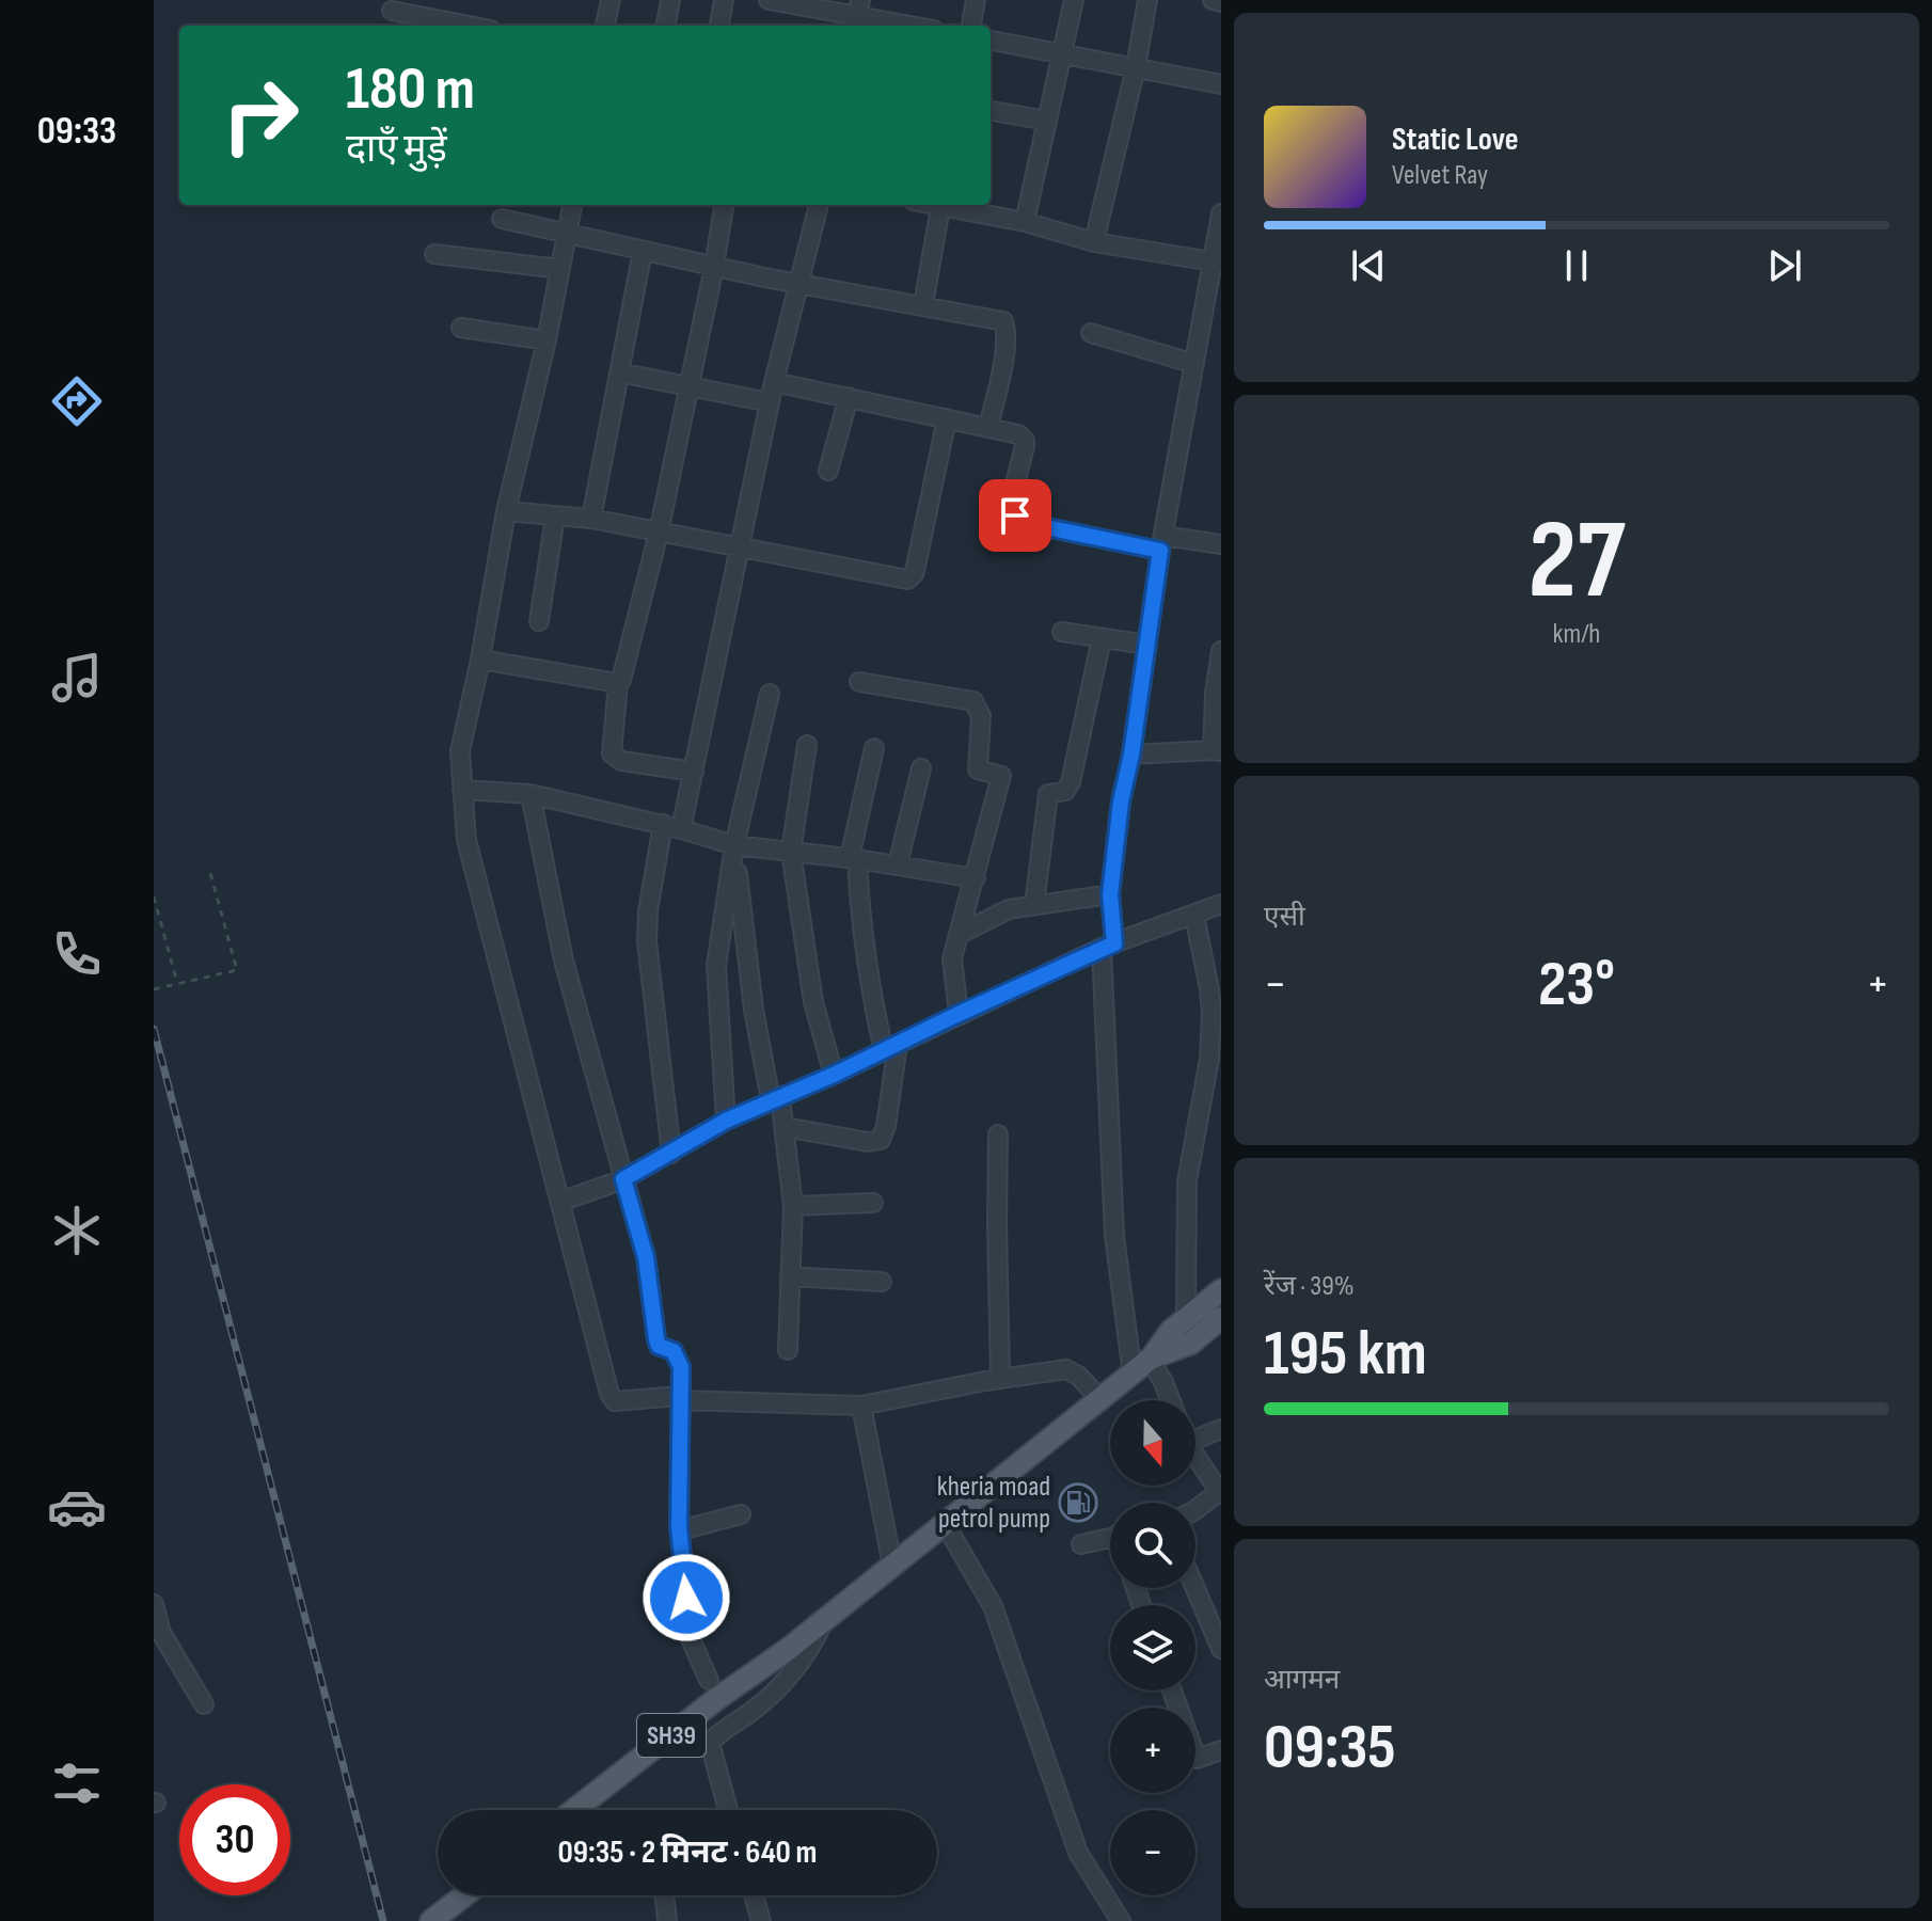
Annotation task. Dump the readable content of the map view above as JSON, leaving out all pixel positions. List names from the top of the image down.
{
  "streets": {
    "main road": ["SH39"]
  },
  "places": {
    "fuel station": ["kheria moad petrol pump"]
  },
  "north": "bottom",
  "page": {
    "tabs": "09:33",
    "turn": ["180 m", "दाएँ मुड़ें"],
    "song": ["Static Love", "Velvet Ray"],
    "tile": [
      ["27", "km/h"],
      "एसी",
      ["रेंज · 39%", "195 km"],
      ["आगमन", "09:35"]
    ],
    "heat": ["−", "23°", "+"],
    "map_buttons": ["+", "−"],
    "limit": "30",
    "trip": "09:35 · 2 मिनट · 640 m"
  }
}
